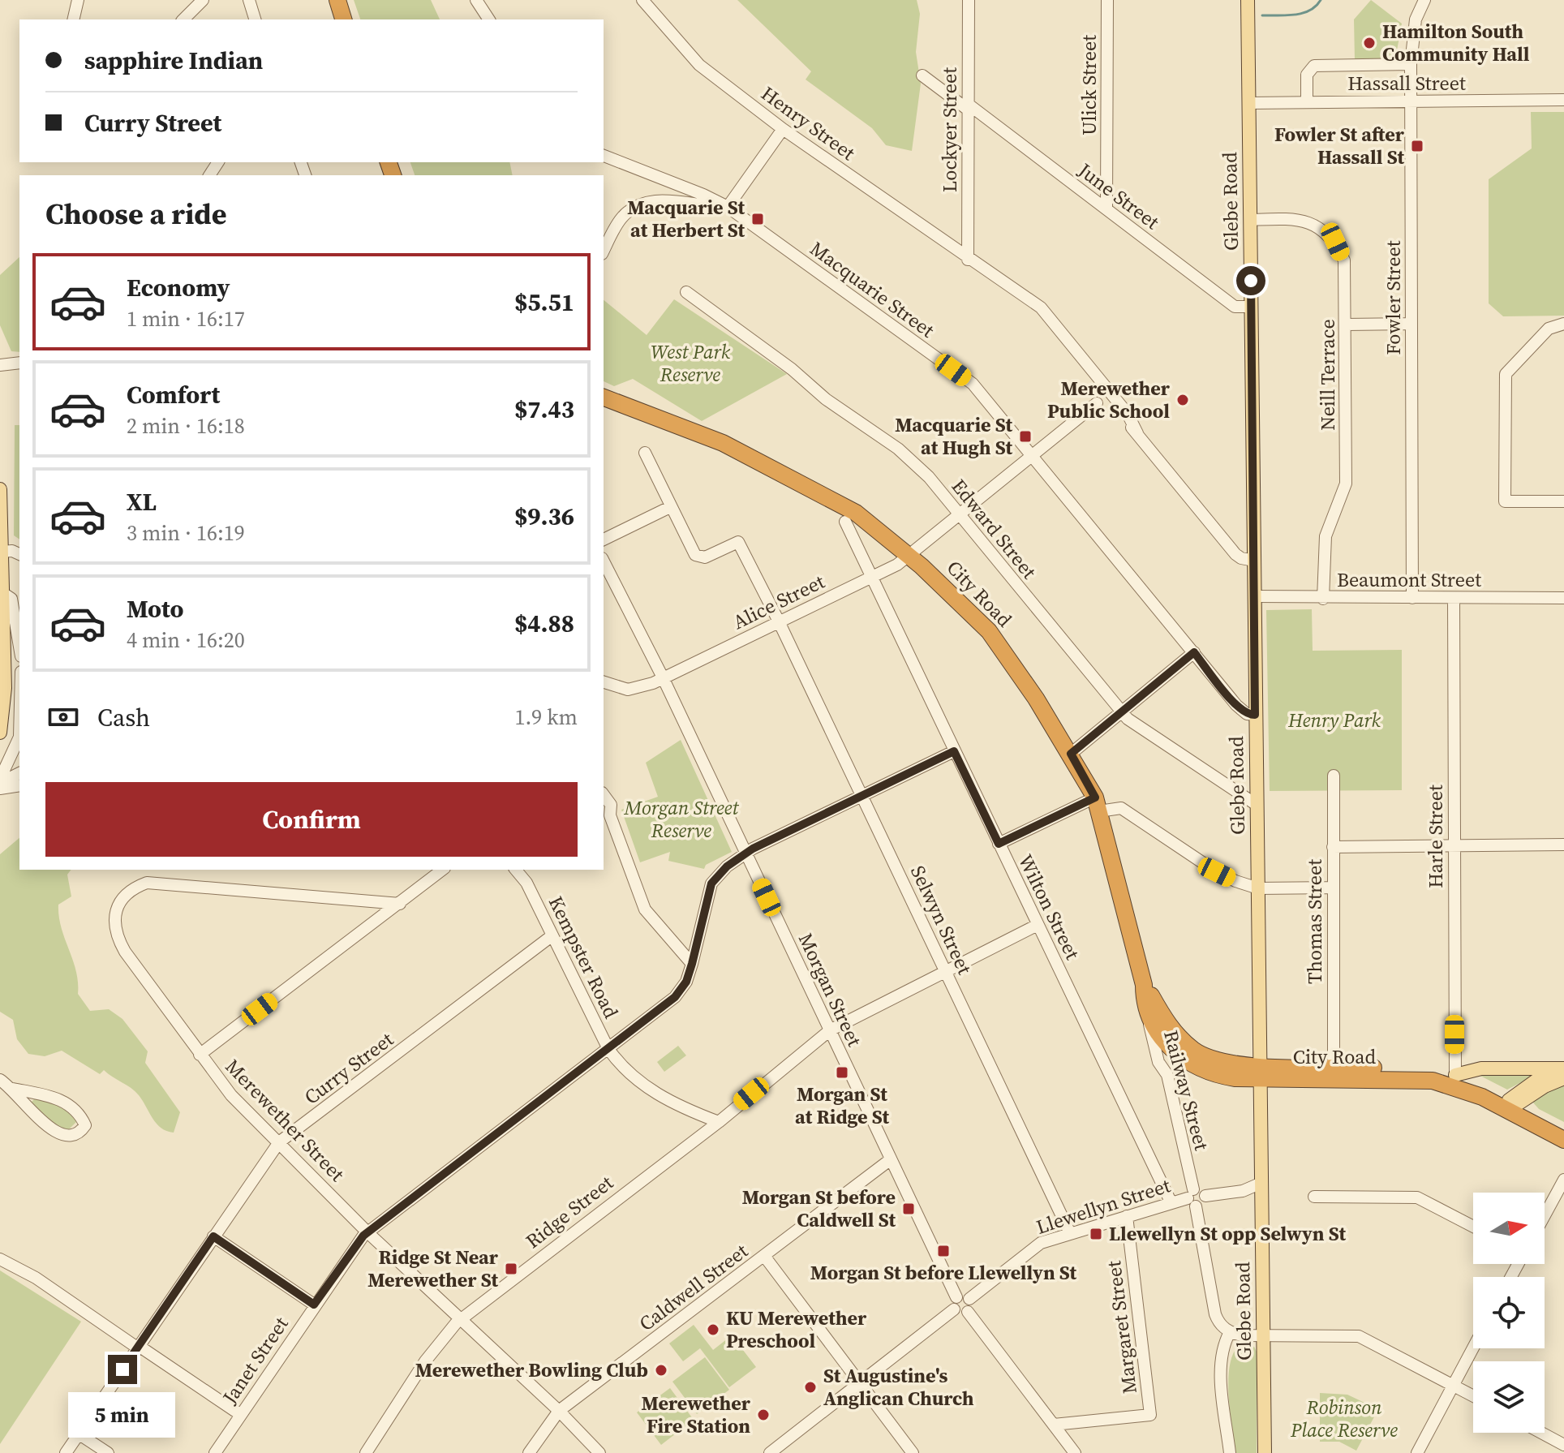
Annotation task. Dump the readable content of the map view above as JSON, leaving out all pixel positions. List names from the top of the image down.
{
  "streets": {
    "highway": ["City Road"],
    "main road": ["Glebe Road"],
    "street": [
      "Hassall Street",
      "Ulick Street",
      "Henry Street",
      "Lockyer Street",
      "June Street",
      "Macquarie Street",
      "Fowler Street",
      "Neill Terrace",
      "Edward Street",
      "Beaumont Street",
      "Alice Street",
      "Harle Street",
      "Wilton Street",
      "Selwyn Street",
      "Thomas Street",
      "Kempster Road",
      "Morgan Street",
      "Curry Street",
      "Railway Street",
      "Merewether Street",
      "Llewellyn Street",
      "Ridge Street",
      "Caldwell Street",
      "Margaret Street",
      "Janet Street"
    ]
  },
  "crossings": [
    ["Hassall Street", "Glebe Road"],
    ["Hassall Street", "Fowler Street"],
    ["Ulick Street", "June Street"],
    ["Henry Street", "Lockyer Street"],
    ["Henry Street", "Glebe Road"],
    ["Lockyer Street", "June Street"],
    ["June Street", "Glebe Road"],
    ["Glebe Road", "Macquarie Street"],
    ["Glebe Road", "Neill Terrace"],
    ["Glebe Road", "Edward Street"],
    ["Glebe Road", "Beaumont Street"],
    ["Glebe Road", "City Road"],
    ["Macquarie Street", "Alice Street"],
    ["Fowler Street", "Beaumont Street"],
    ["Neill Terrace", "Beaumont Street"],
    ["Edward Street", "Alice Street"],
    ["Beaumont Street", "Harle Street"],
    ["City Road", "Alice Street"],
    ["City Road", "Railway Street"],
    ["Alice Street", "Wilton Street"],
    ["Alice Street", "Selwyn Street"],
    ["Alice Street", "Morgan Street"],
    ["Wilton Street", "Llewellyn Street"],
    ["Wilton Street", "Ridge Street"],
    ["Wilton Street", "Janet Street"],
    ["Selwyn Street", "Llewellyn Street"],
    ["Selwyn Street", "Ridge Street"],
    ["Selwyn Street", "Janet Street"],
    ["Kempster Road", "Curry Street"],
    ["Kempster Road", "Ridge Street"],
    ["Kempster Road", "Janet Street"],
    ["Morgan Street", "Llewellyn Street"],
    ["Morgan Street", "Ridge Street"],
    ["Morgan Street", "Caldwell Street"],
    ["Morgan Street", "Janet Street"],
    ["Curry Street", "Merewether Street"],
    ["Railway Street", "Llewellyn Street"],
    ["Merewether Street", "Ridge Street"],
    ["Merewether Street", "Caldwell Street"],
    ["Merewether Street", "Janet Street"],
    ["Llewellyn Street", "Margaret Street"]
  ],
  "parks": [
    "West Park Reserve",
    "Henry Park",
    "Morgan Street Reserve",
    "Robinson Place Reserve"
  ],
  "places": {
    "other": [
      "Hamilton South Community Hall",
      "Merewether Public School",
      "KU Merewether Preschool",
      "Merewether Bowling Club",
      "St Augustine's Anglican Church",
      "Merewether Fire Station"
    ],
    "transit": [
      "Fowler St after Hassall St",
      "Macquarie St at Herbert St",
      "Macquarie St at Hugh St",
      "Morgan St at Ridge St",
      "Morgan St before Caldwell St",
      "Llewellyn St opp Selwyn St",
      "Morgan St before Llewellyn St",
      "Ridge St Near Merewether St"
    ]
  },
  "north": "right",
  "page": {
    "banner": ["sapphire Indian", "Curry Street"],
    "heading": "Choose a ride",
    "list": [
      {
        "name": "Economy",
        "note": "1 min · 16:17",
        "value": "$5.51"
      },
      {
        "name": "Comfort",
        "note": "2 min · 16:18",
        "value": "$7.43"
      },
      {
        "name": "XL",
        "note": "3 min · 16:19",
        "value": "$9.36"
      },
      {
        "name": "Moto",
        "note": "4 min · 16:20",
        "value": "$4.88"
      }
    ],
    "pay": ["Cash", "1.9 km"],
    "buttons": "Confirm",
    "bubble": "5 min"
  }
}
